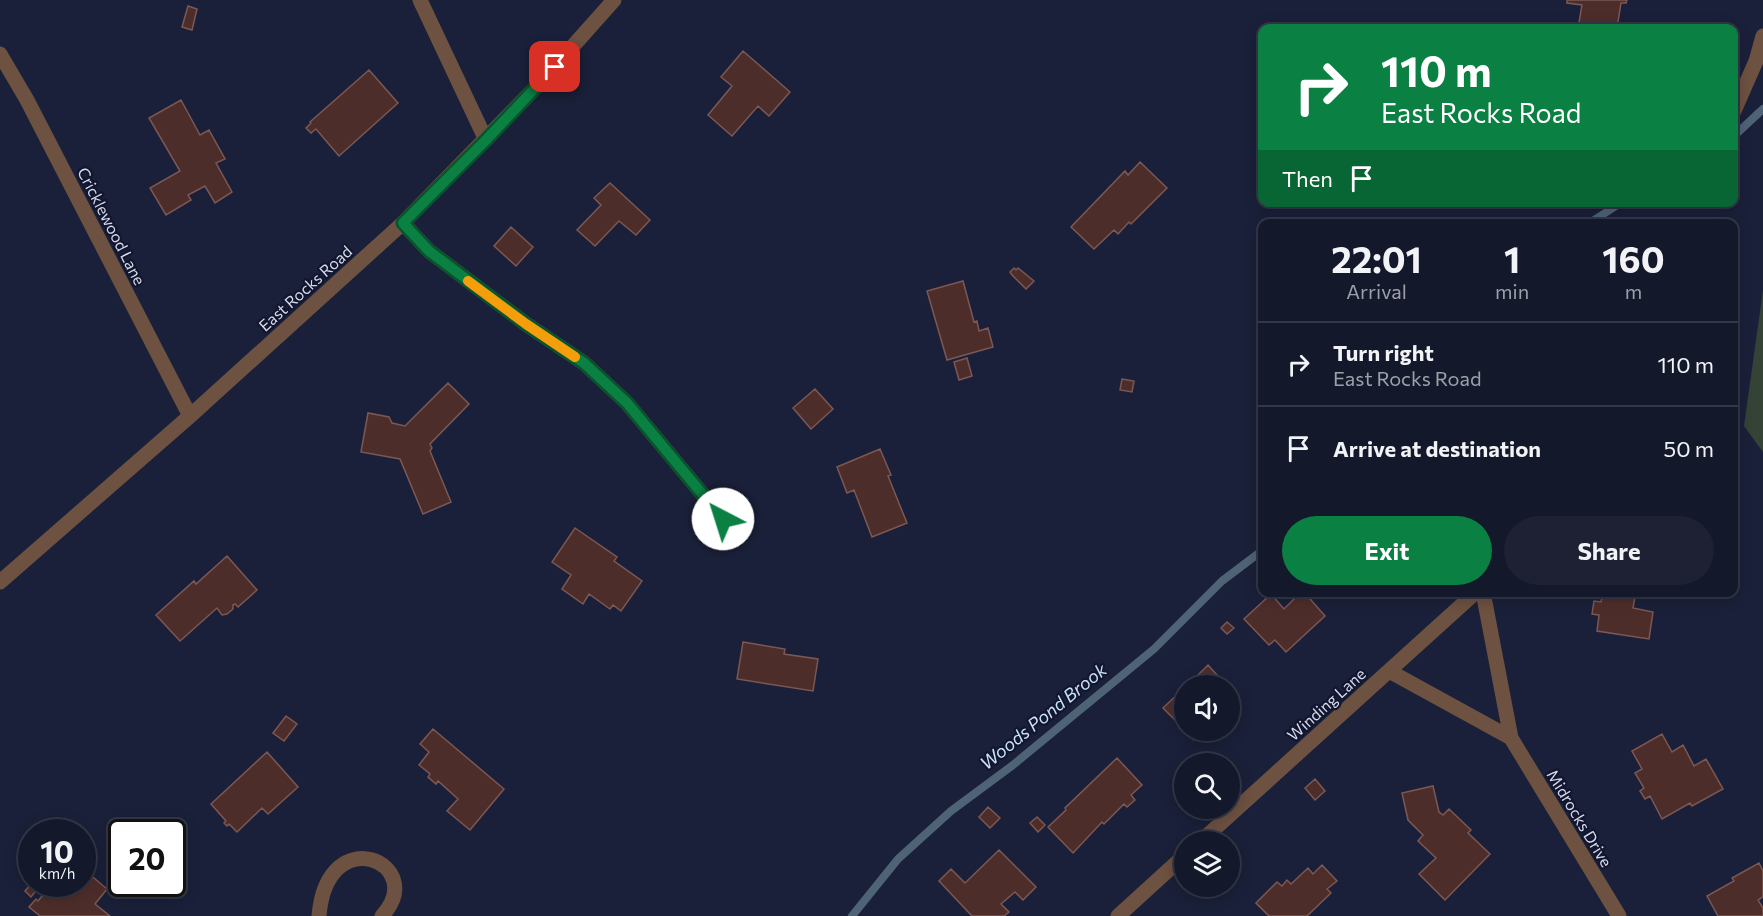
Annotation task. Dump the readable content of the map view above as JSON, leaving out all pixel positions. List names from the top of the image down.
{
  "streets": {
    "street": [
      "Cricklewood Lane",
      "East Rocks Road",
      "Winding Lane",
      "Midrocks Drive"
    ]
  },
  "crossings": [
    ["Cricklewood Lane", "East Rocks Road"],
    ["Winding Lane", "Midrocks Drive"]
  ],
  "water": ["Woods Pond Brook"],
  "page": {
    "turn": ["110 m", "East Rocks Road"],
    "then": "Then",
    "eta": [
      "22:01",
      "Arrival",
      "1",
      "min",
      "160",
      "m"
    ],
    "list": [
      {
        "name": "Turn right",
        "note": "East Rocks Road",
        "value": "110 m"
      },
      {
        "name": "Arrive at destination",
        "value": "50 m"
      }
    ],
    "buttons": ["Exit", "Share"],
    "speed": "10 km/h",
    "limit": "20"
  }
}
